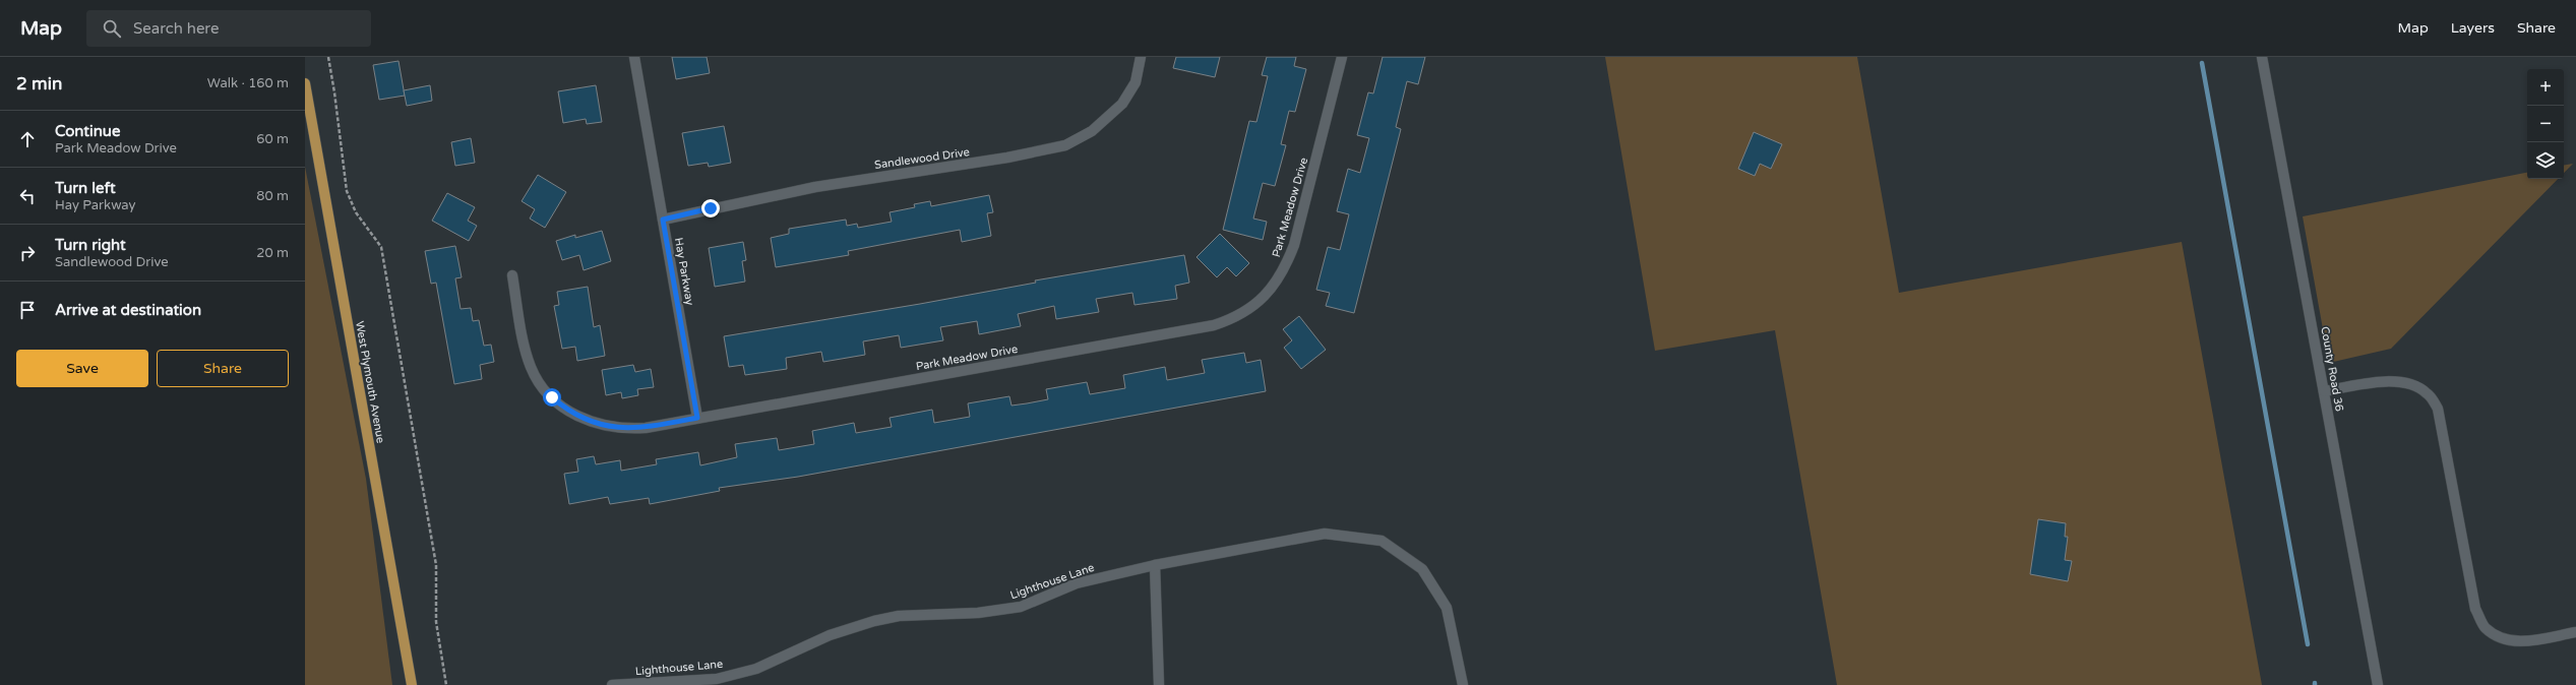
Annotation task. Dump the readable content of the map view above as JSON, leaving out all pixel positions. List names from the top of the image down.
{
  "streets": {
    "main road": ["West Plymouth Avenue"],
    "street": [
      "Sandlewood Drive",
      "Park Meadow Drive",
      "Hay Parkway",
      "County Road 36",
      "Lighthouse Lane"
    ]
  },
  "crossings": [
    ["Sandlewood Drive", "Hay Parkway"],
    ["Park Meadow Drive", "Hay Parkway"]
  ],
  "page": {
    "header": "Map",
    "search": "Search here",
    "nav": ["Map", "Layers", "Share"],
    "heading": ["2 min", "Walk · 160 m"],
    "map_buttons": ["+", "−"],
    "list": [
      ["Continue", "Park Meadow Drive", "60 m"],
      ["Turn left", "Hay Parkway", "80 m"],
      ["Turn right", "Sandlewood Drive", "20 m"],
      "Arrive at destination"
    ],
    "buttons": ["Save", "Share"]
  }
}
